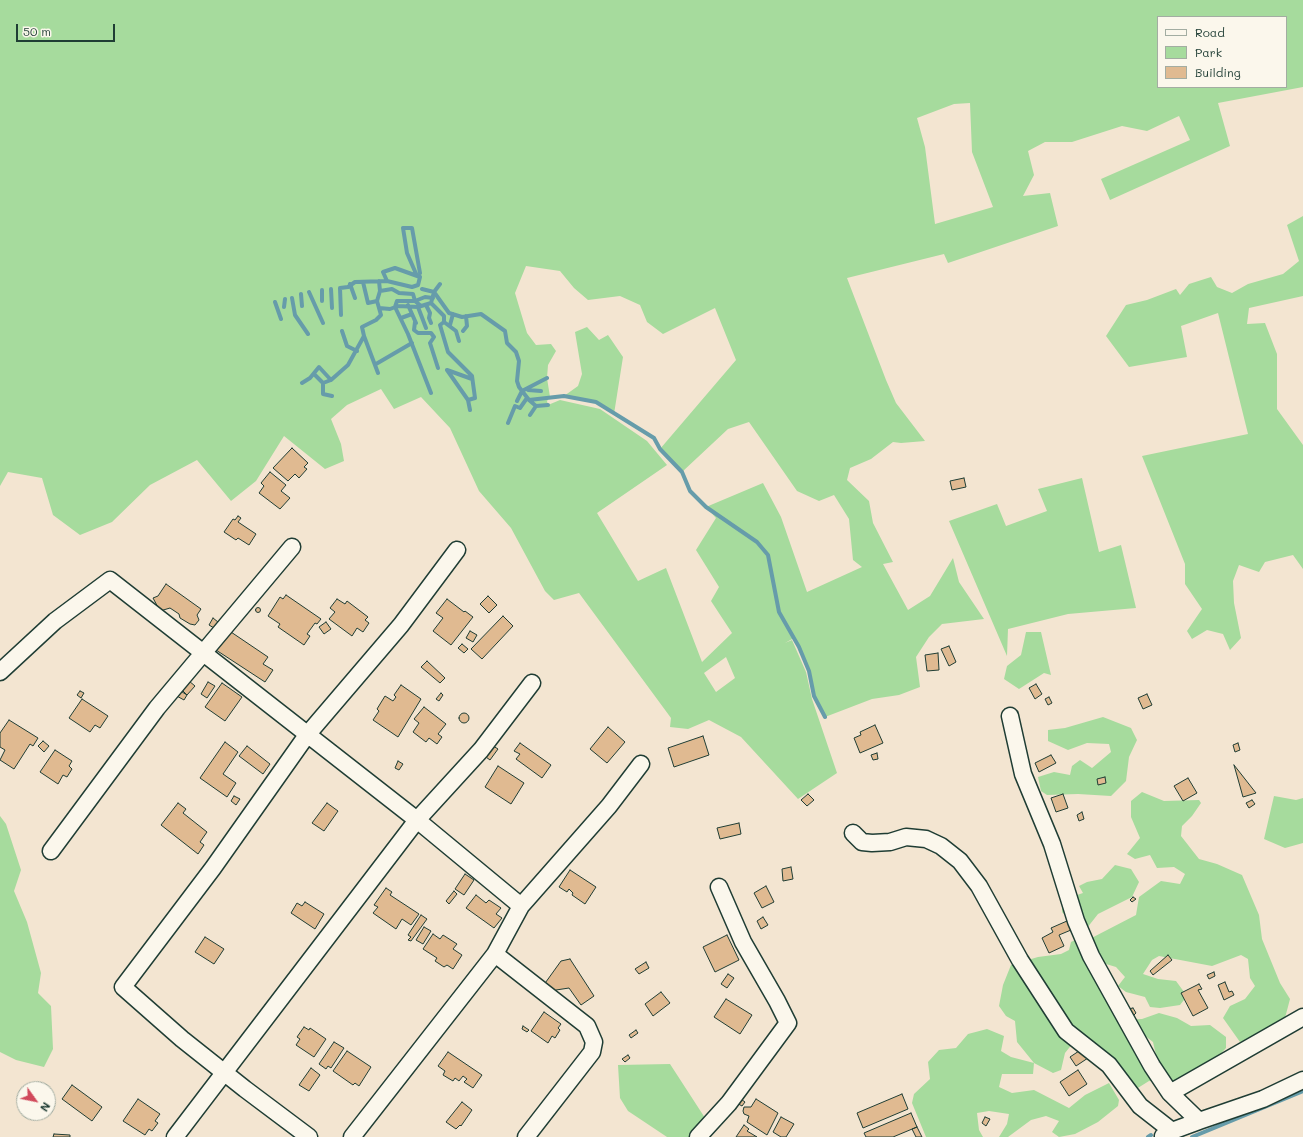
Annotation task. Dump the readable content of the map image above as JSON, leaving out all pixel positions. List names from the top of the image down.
{
  "legend": ["Road", "Park", "Building"],
  "scale_bar": "50 m",
  "north": "bottom right"
}
